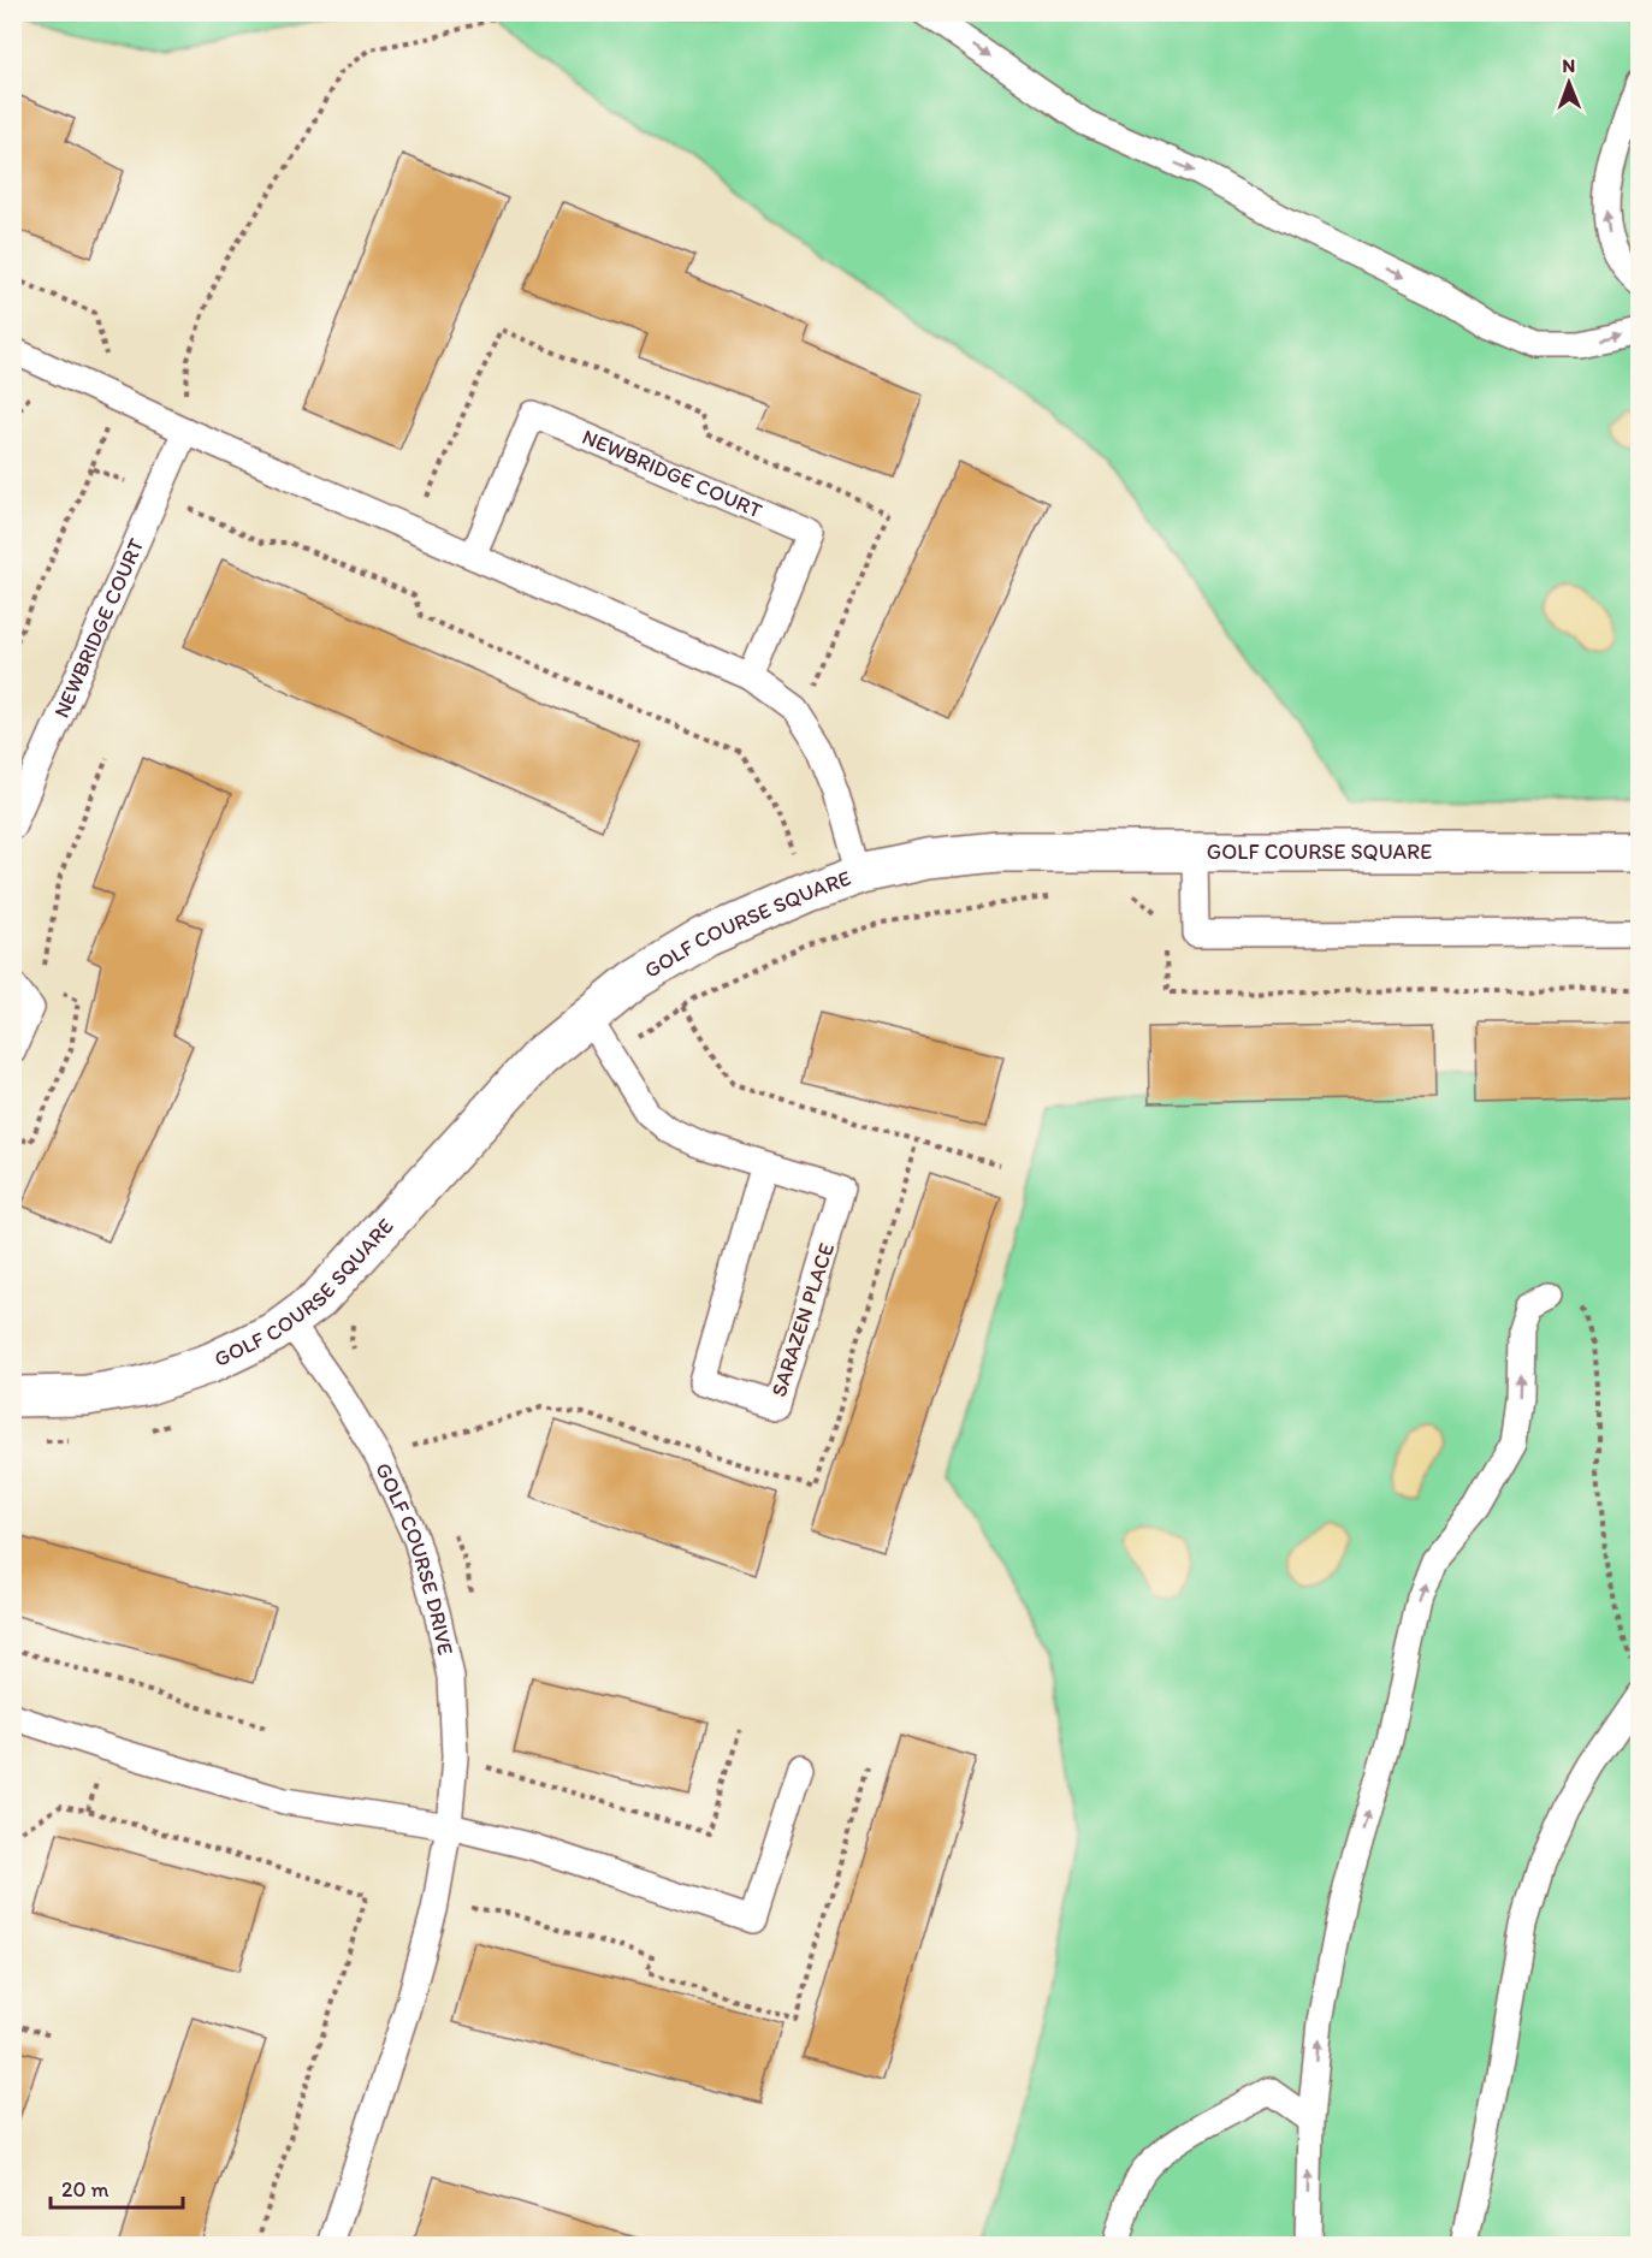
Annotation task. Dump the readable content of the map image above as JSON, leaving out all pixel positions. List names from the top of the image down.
{
  "streets": {
    "street": ["GOLF COURSE SQUARE"],
    "lane": ["NEWBRIDGE COURT", "SARAZEN PLACE", "GOLF COURSE DRIVE"]
  },
  "crossings": [
    ["GOLF COURSE SQUARE", "SARAZEN PLACE"],
    ["GOLF COURSE SQUARE", "GOLF COURSE DRIVE"]
  ],
  "scale_bar": "20 m",
  "north": "top"
}
